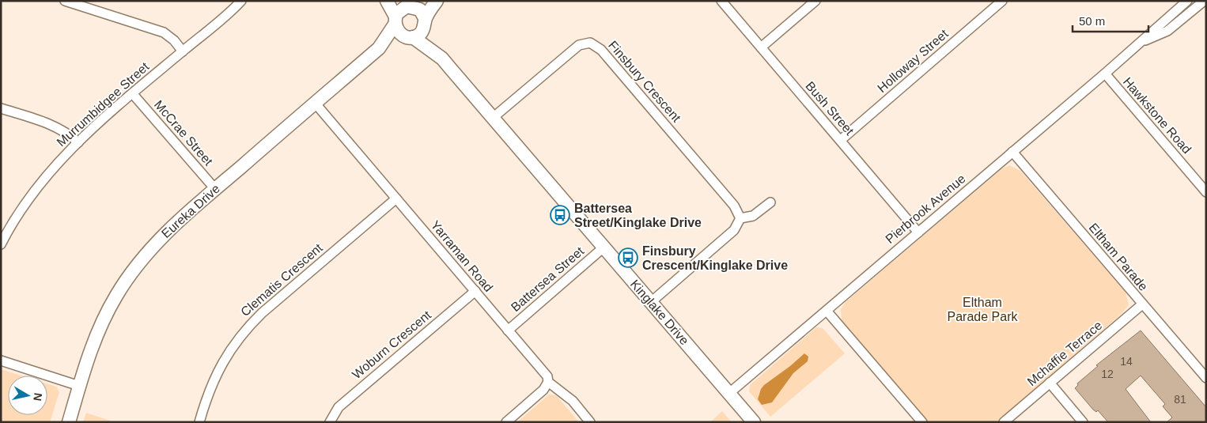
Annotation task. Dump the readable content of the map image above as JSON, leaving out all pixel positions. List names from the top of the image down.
{
  "streets": {
    "street": [
      "Holloway Street",
      "Finsbury Crescent",
      "Murrumbidgee Street",
      "Bush Street",
      "Hawkstone Road",
      "McCrae Street",
      "Pierbrook Avenue",
      "Eureka Drive",
      "Yarraman Road",
      "Eltham Parade",
      "Battersea Street",
      "Clematis Crescent",
      "Kinglake Drive",
      "Woburn Crescent",
      "Mchaffie Terrace"
    ]
  },
  "crossings": [
    ["Holloway Street", "Bush Street"],
    ["Finsbury Crescent", "Kinglake Drive"],
    ["Murrumbidgee Street", "McCrae Street"],
    ["Bush Street", "Pierbrook Avenue"],
    ["Hawkstone Road", "Pierbrook Avenue"],
    ["McCrae Street", "Eureka Drive"],
    ["Pierbrook Avenue", "Eltham Parade"],
    ["Pierbrook Avenue", "Kinglake Drive"],
    ["Eureka Drive", "Yarraman Road"],
    ["Eureka Drive", "Kinglake Drive"],
    ["Yarraman Road", "Battersea Street"],
    ["Yarraman Road", "Clematis Crescent"],
    ["Yarraman Road", "Woburn Crescent"],
    ["Eltham Parade", "Mchaffie Terrace"],
    ["Battersea Street", "Kinglake Drive"]
  ],
  "parks": ["Eltham Parade Park"],
  "places": {
    "bus stop": ["Battersea Street/Kinglake Drive", "Finsbury Crescent/Kinglake Drive"]
  },
  "house_numbers": ["14", "12", "81"],
  "scale_bar": "50 m",
  "north": "right"
}
